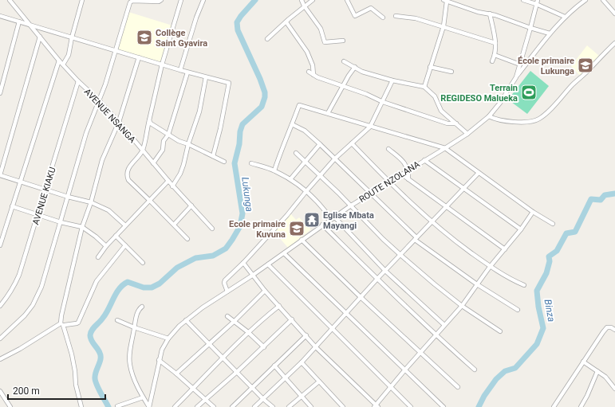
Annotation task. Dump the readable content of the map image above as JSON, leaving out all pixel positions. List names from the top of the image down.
{
  "streets": {
    "street": ["AVENUE NSANGA", "ROUTE NZOLANA", "AVENUE KIAKU"]
  },
  "crossings": [
    ["AVENUE NSANGA", "AVENUE KIAKU"]
  ],
  "water": ["Lukunga", "Binza"],
  "places": {
    "school or university": ["Collège Saint Gyavira", "École primaire Lukunga", "Ecole primaire Kuvuna"],
    "sports": ["Terrain REGIDESO Malueka"],
    "temple": ["Eglise Mbata Mayangi"]
  },
  "scale_bar": "200 m"
}
